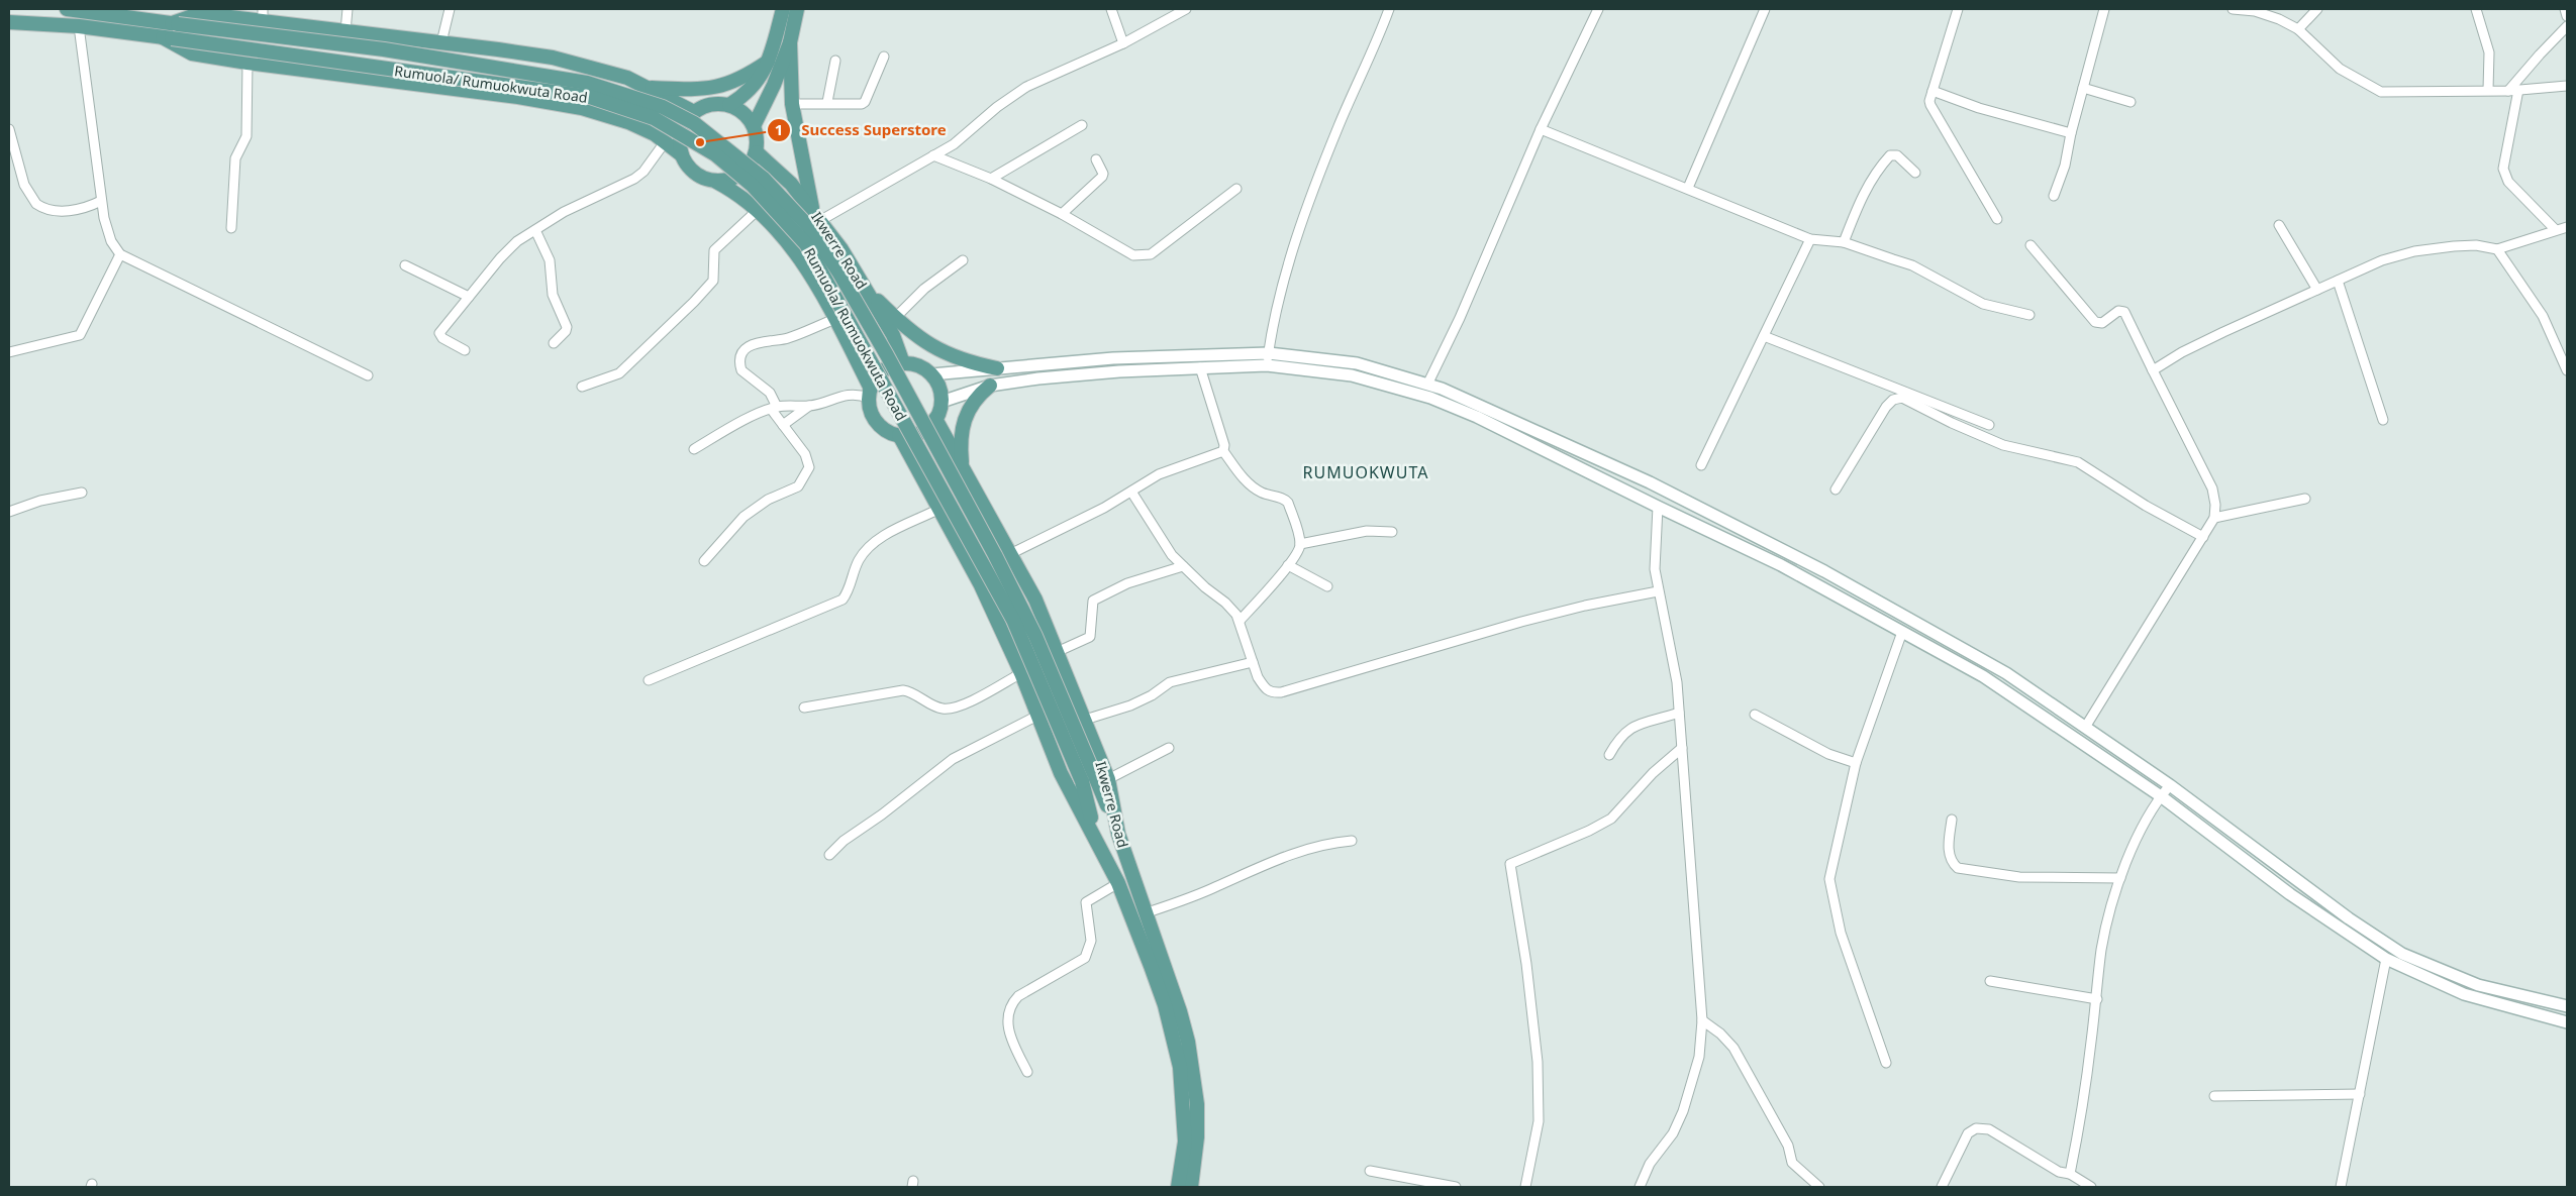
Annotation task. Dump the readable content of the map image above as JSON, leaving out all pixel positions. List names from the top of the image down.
{
  "streets": {
    "main road": ["Rumuola/ Rumuokwuta Road", "Ikwerre Road"]
  },
  "districts": ["RUMUOKWUTA"],
  "places": ["Success Superstore"]
}
